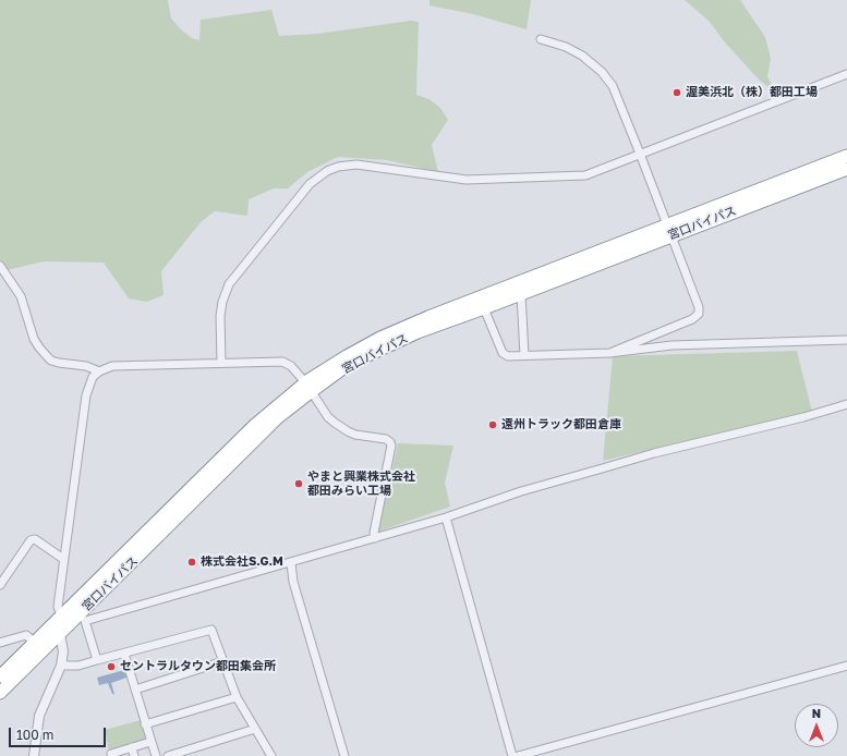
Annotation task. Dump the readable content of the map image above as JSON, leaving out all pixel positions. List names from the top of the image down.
{
  "streets": {
    "highway": ["宮口バイパス"]
  },
  "places": [
    "渥美浜北（株）都田工場",
    "遠州トラック都田倉庫",
    "やまと興業株式会社 都田みらい工場",
    "株式会社S.G.M",
    "セントラルタウン都田集会所"
  ],
  "scale_bar": "100 m",
  "north": "top"
}
